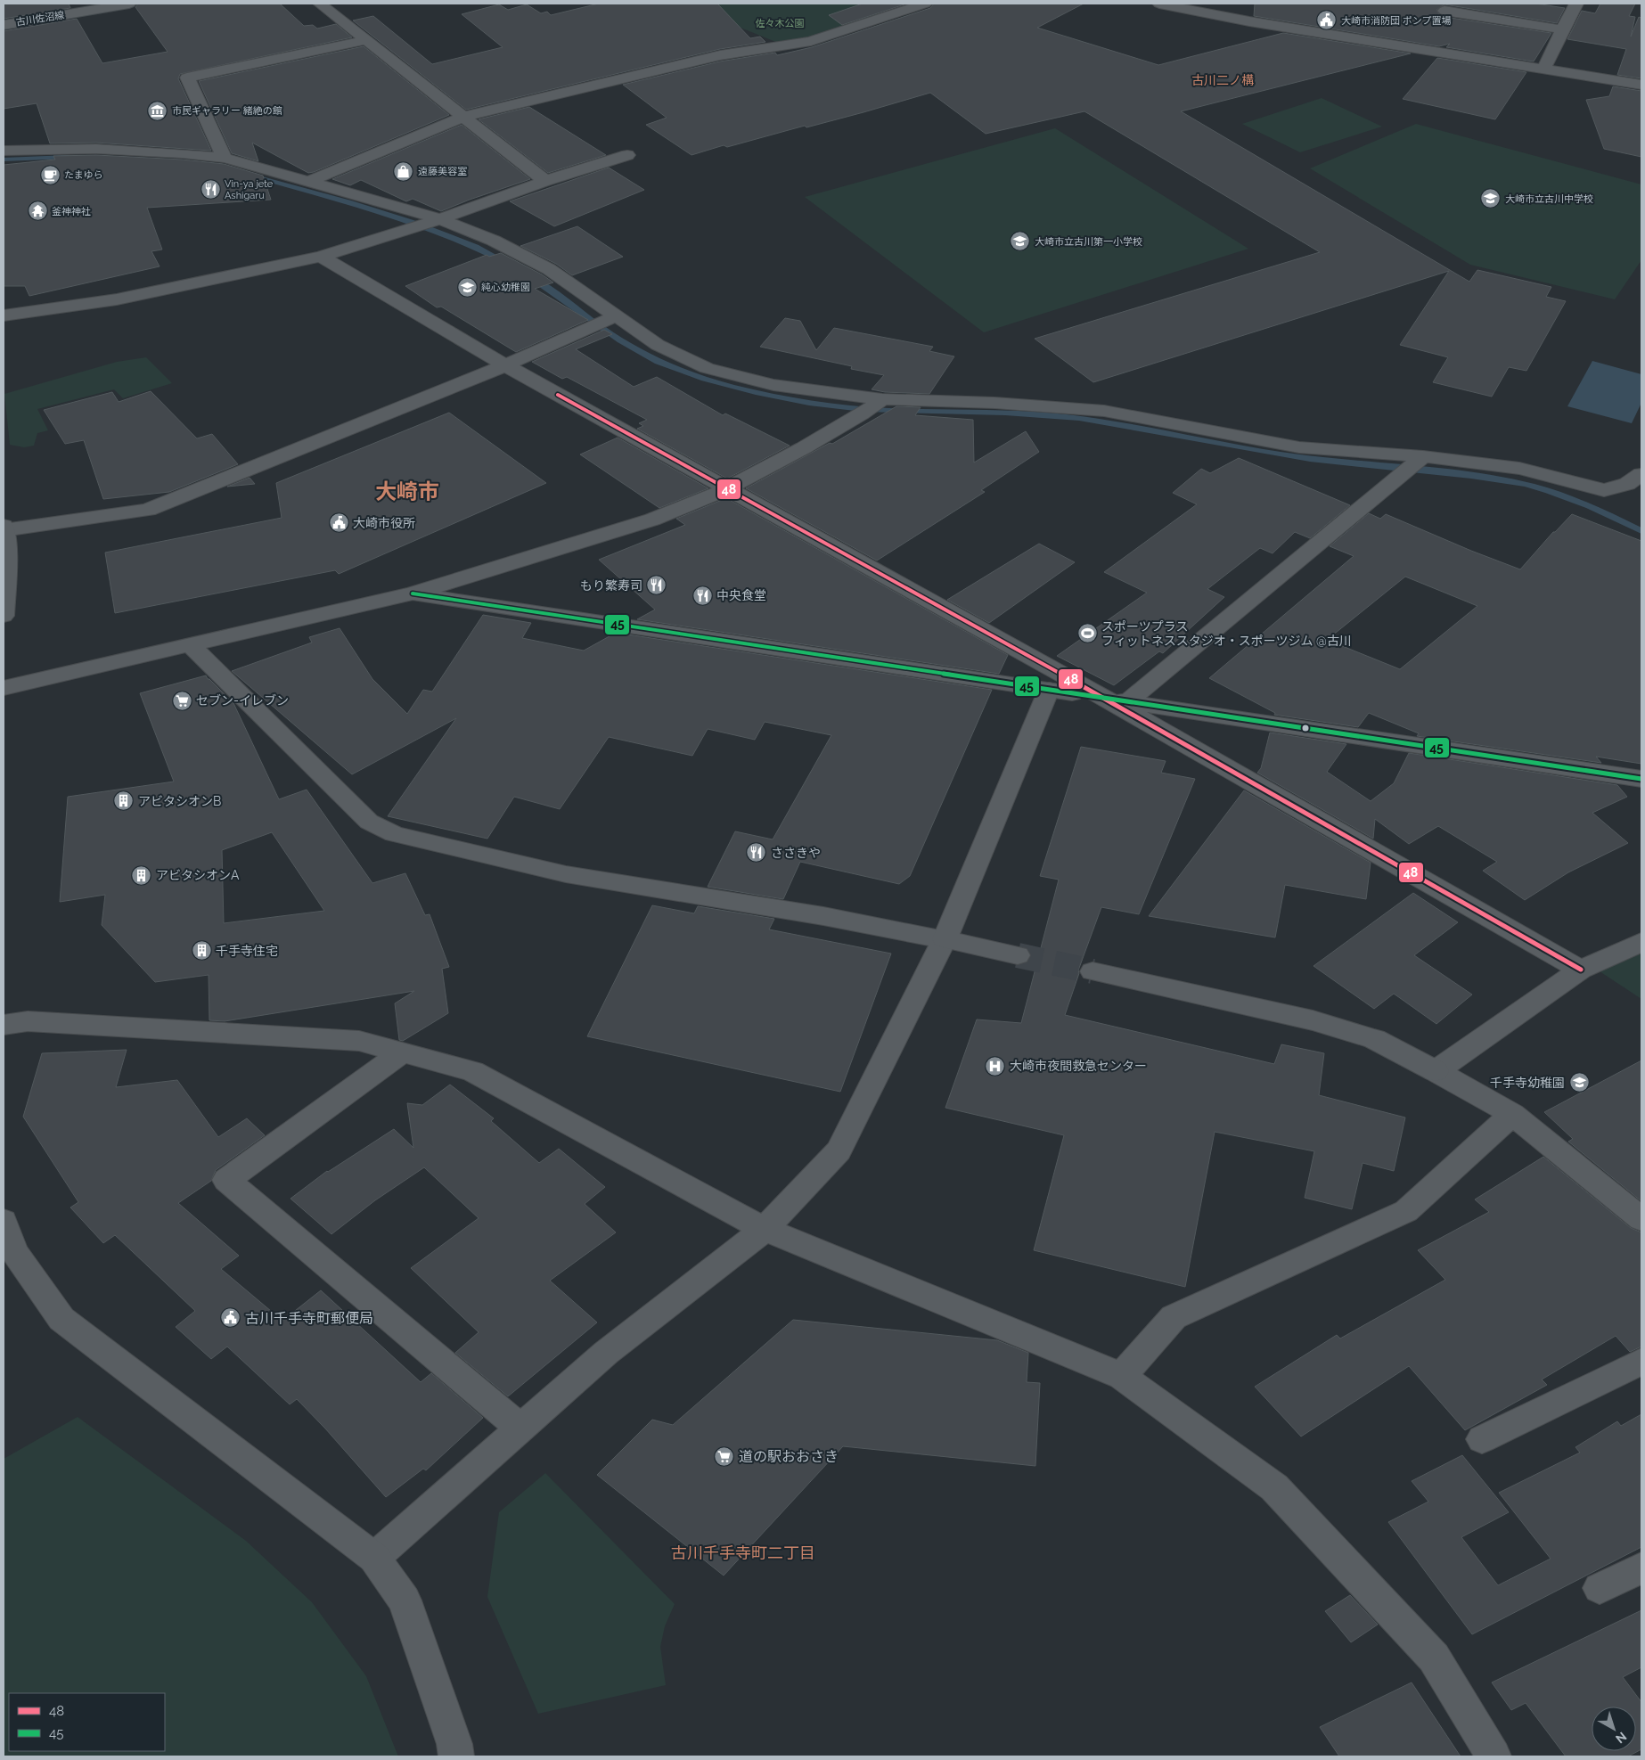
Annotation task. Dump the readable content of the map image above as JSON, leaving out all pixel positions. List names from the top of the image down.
{
  "streets": {
    "main road": ["古川佐沼線"]
  },
  "districts": ["古川二ノ構", "大崎市", "古川千手寺町二丁目"],
  "parks": ["佐々木公園"],
  "places": {
    "public building": ["大崎市消防団 ポンプ置場", "大崎市役所", "古川千手寺町郵便局"],
    "museum": ["市民ギャラリー 緒絶の館"],
    "shop": ["遠藤美容室"],
    "cafe": ["たまゆら"],
    "restaurant": [
      "Vin-ya jete Ashigaru",
      "もり繁寿司",
      "中央食堂",
      "ささきや"
    ],
    "school or university": [
      "大崎市立古川中学校",
      "大崎市立古川第一小学校",
      "純心幼稚園",
      "千手寺幼稚園"
    ],
    "temple": ["釜神神社"],
    "sports": ["スポーツプラス フィットネススタジオ・スポーツジム @古川"],
    "supermarket": ["セブン-イレブン", "道の駅おおさき"],
    "building": ["アビタシオンB", "アビタシオンA", "千手寺住宅"],
    "hospital": ["大崎市夜間救急センター"]
  },
  "lines": ["transit line 48", "transit line 45"],
  "legend": ["48", "45"],
  "north": "bottom right"
}
